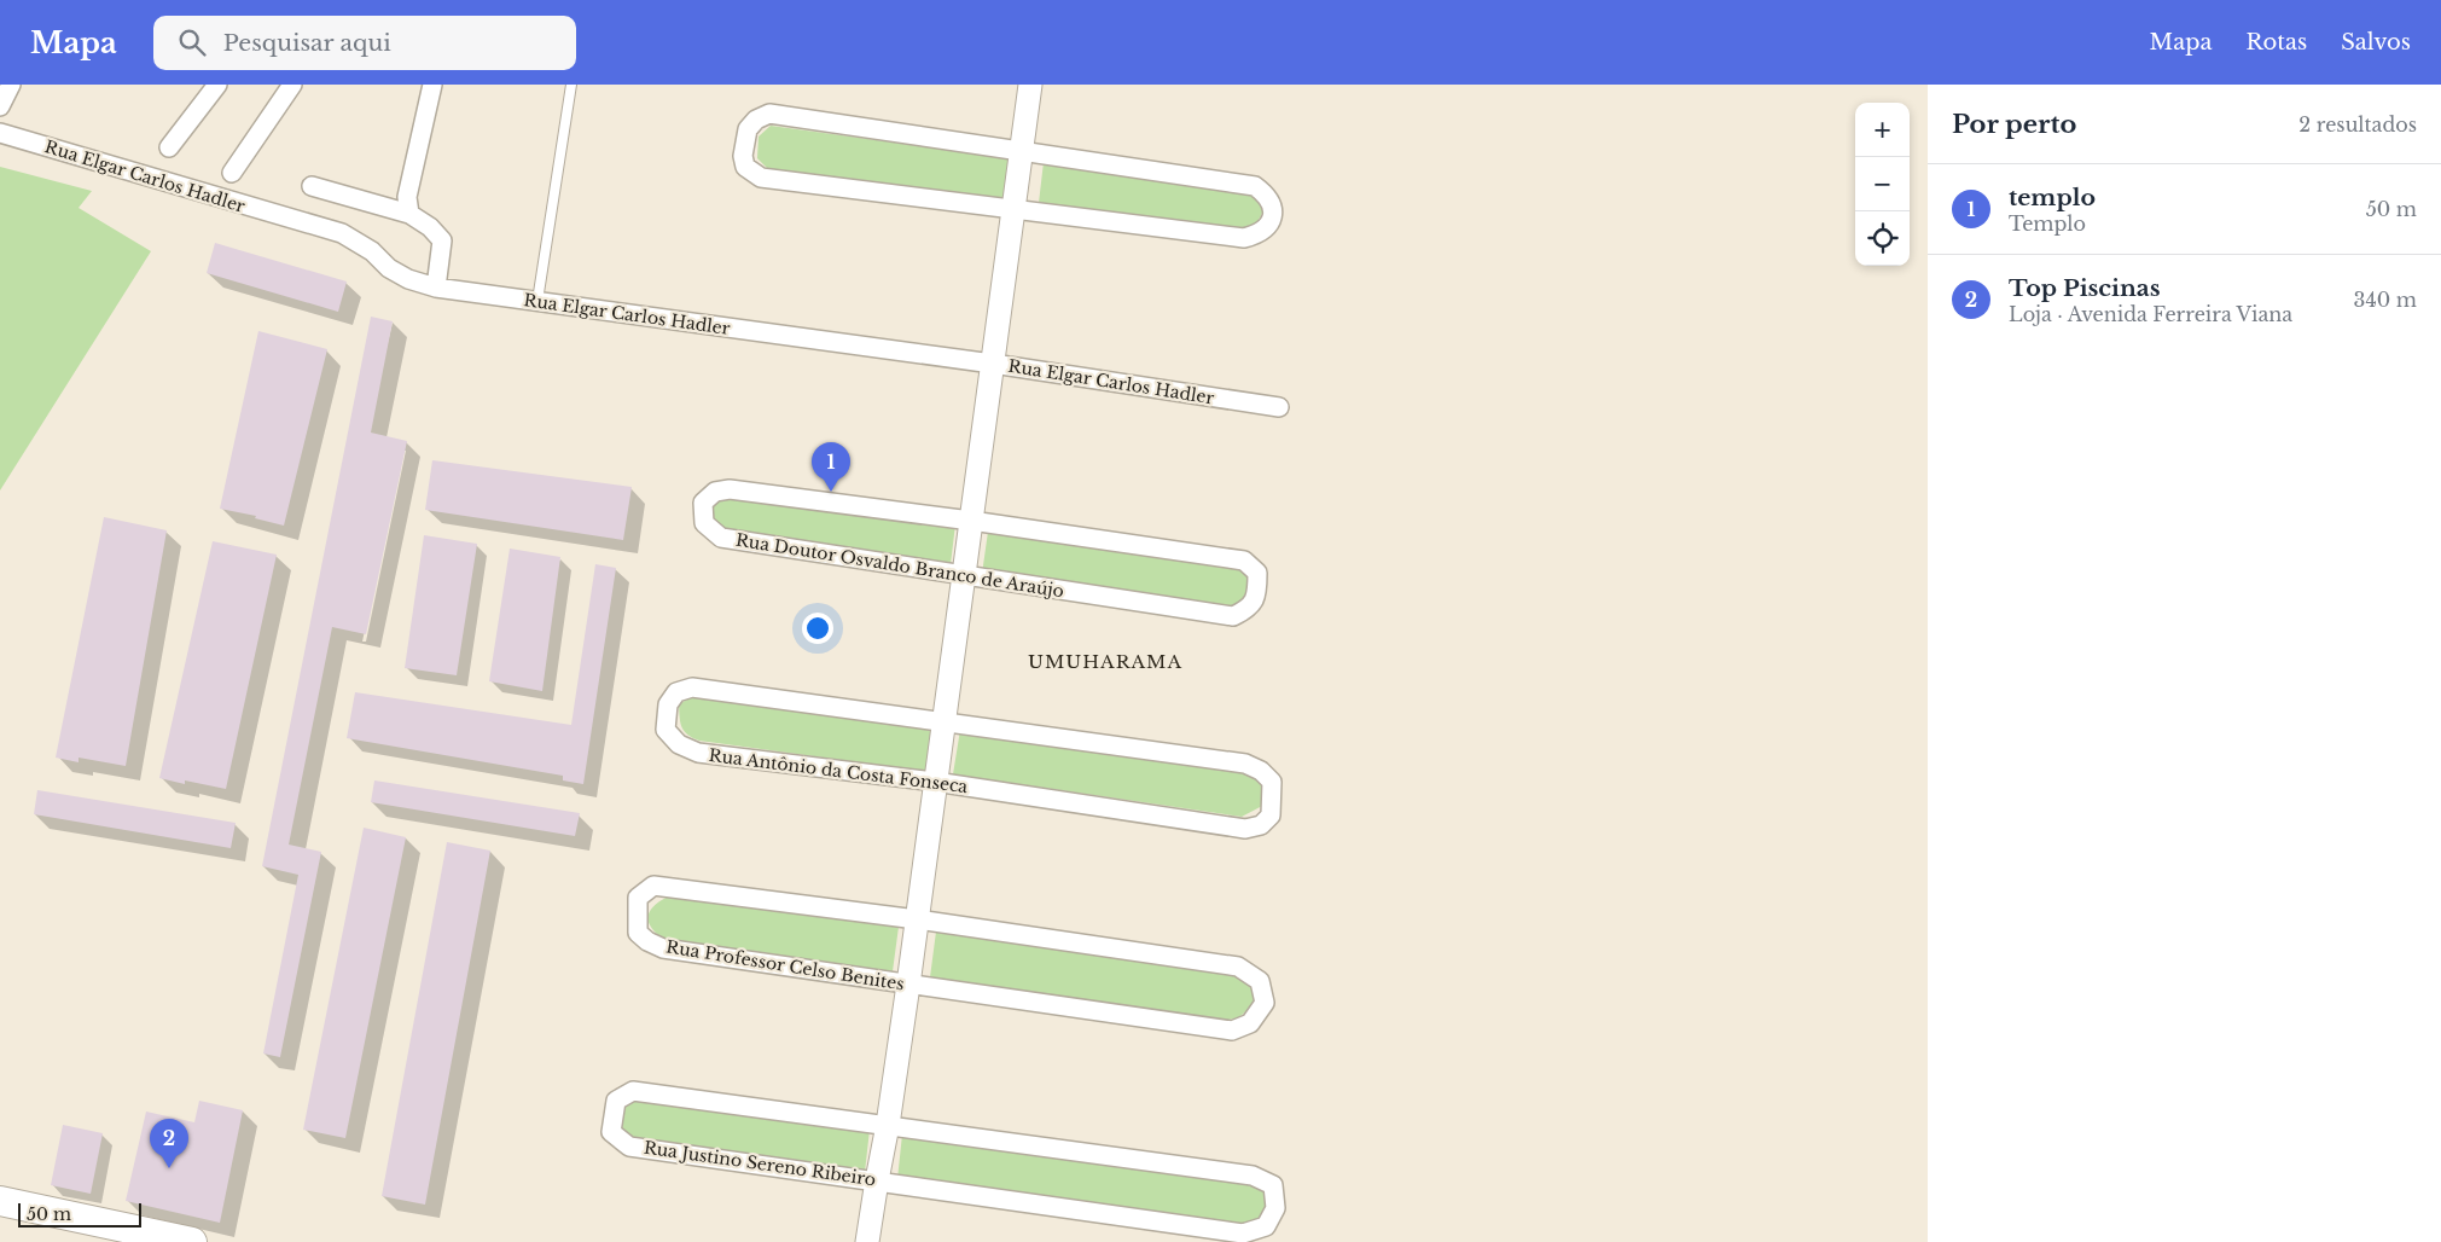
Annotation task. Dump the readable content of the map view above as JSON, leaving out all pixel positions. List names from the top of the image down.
{
  "streets": {
    "street": [
      "Rua Elgar Carlos Hadler",
      "Rua Doutor Osvaldo Branco de Araújo",
      "Rua Antônio da Costa Fonseca",
      "Rua Professor Celso Benites",
      "Rua Justino Sereno Ribeiro"
    ]
  },
  "districts": ["UMUHARAMA"],
  "scale_bar": "50 m",
  "page": {
    "header": "Mapa",
    "search": "Pesquisar aqui",
    "nav": ["Mapa", "Rotas", "Salvos"],
    "heading": ["Por perto", "2 resultados"],
    "map_buttons": ["+", "−"],
    "list": [
      {
        "mark": "1",
        "name": "templo",
        "note": "Templo",
        "value": "50 m"
      },
      {
        "mark": "2",
        "name": "Top Piscinas",
        "note": "Loja · Avenida Ferreira Viana",
        "value": "340 m"
      }
    ],
    "pins": ["1", "2"],
    "scale": "50 m"
  }
}
